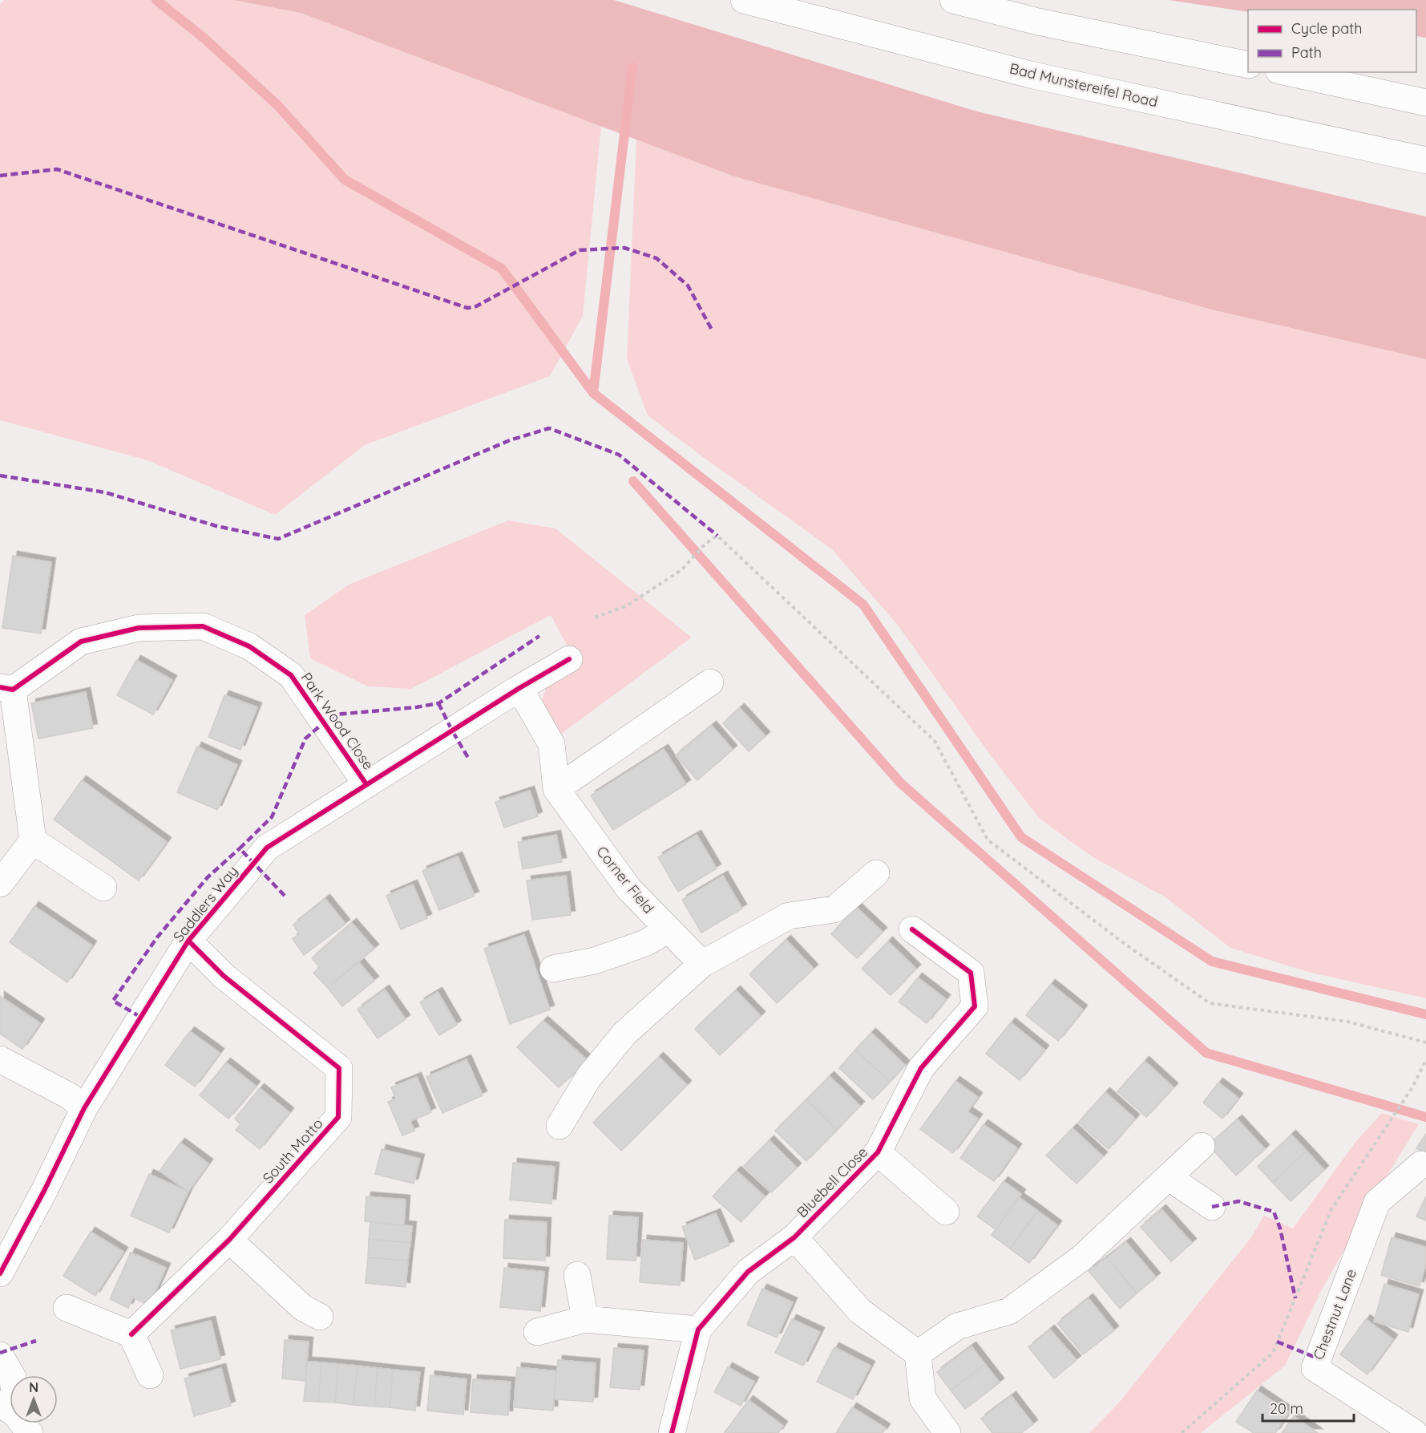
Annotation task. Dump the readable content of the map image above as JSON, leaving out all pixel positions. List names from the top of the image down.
{
  "streets": {
    "street": [
      "Bad Munstereifel Road",
      "Park Wood Close",
      "Corner Field",
      "Saddlers Way",
      "South Motto",
      "Bluebell Close",
      "Chestnut Lane"
    ]
  },
  "crossings": [
    ["Park Wood Close", "Saddlers Way"],
    ["Corner Field", "Saddlers Way"],
    ["Saddlers Way", "South Motto"]
  ],
  "legend": ["Cycle path", "Path"],
  "scale_bar": "20 m",
  "north": "top"
}
